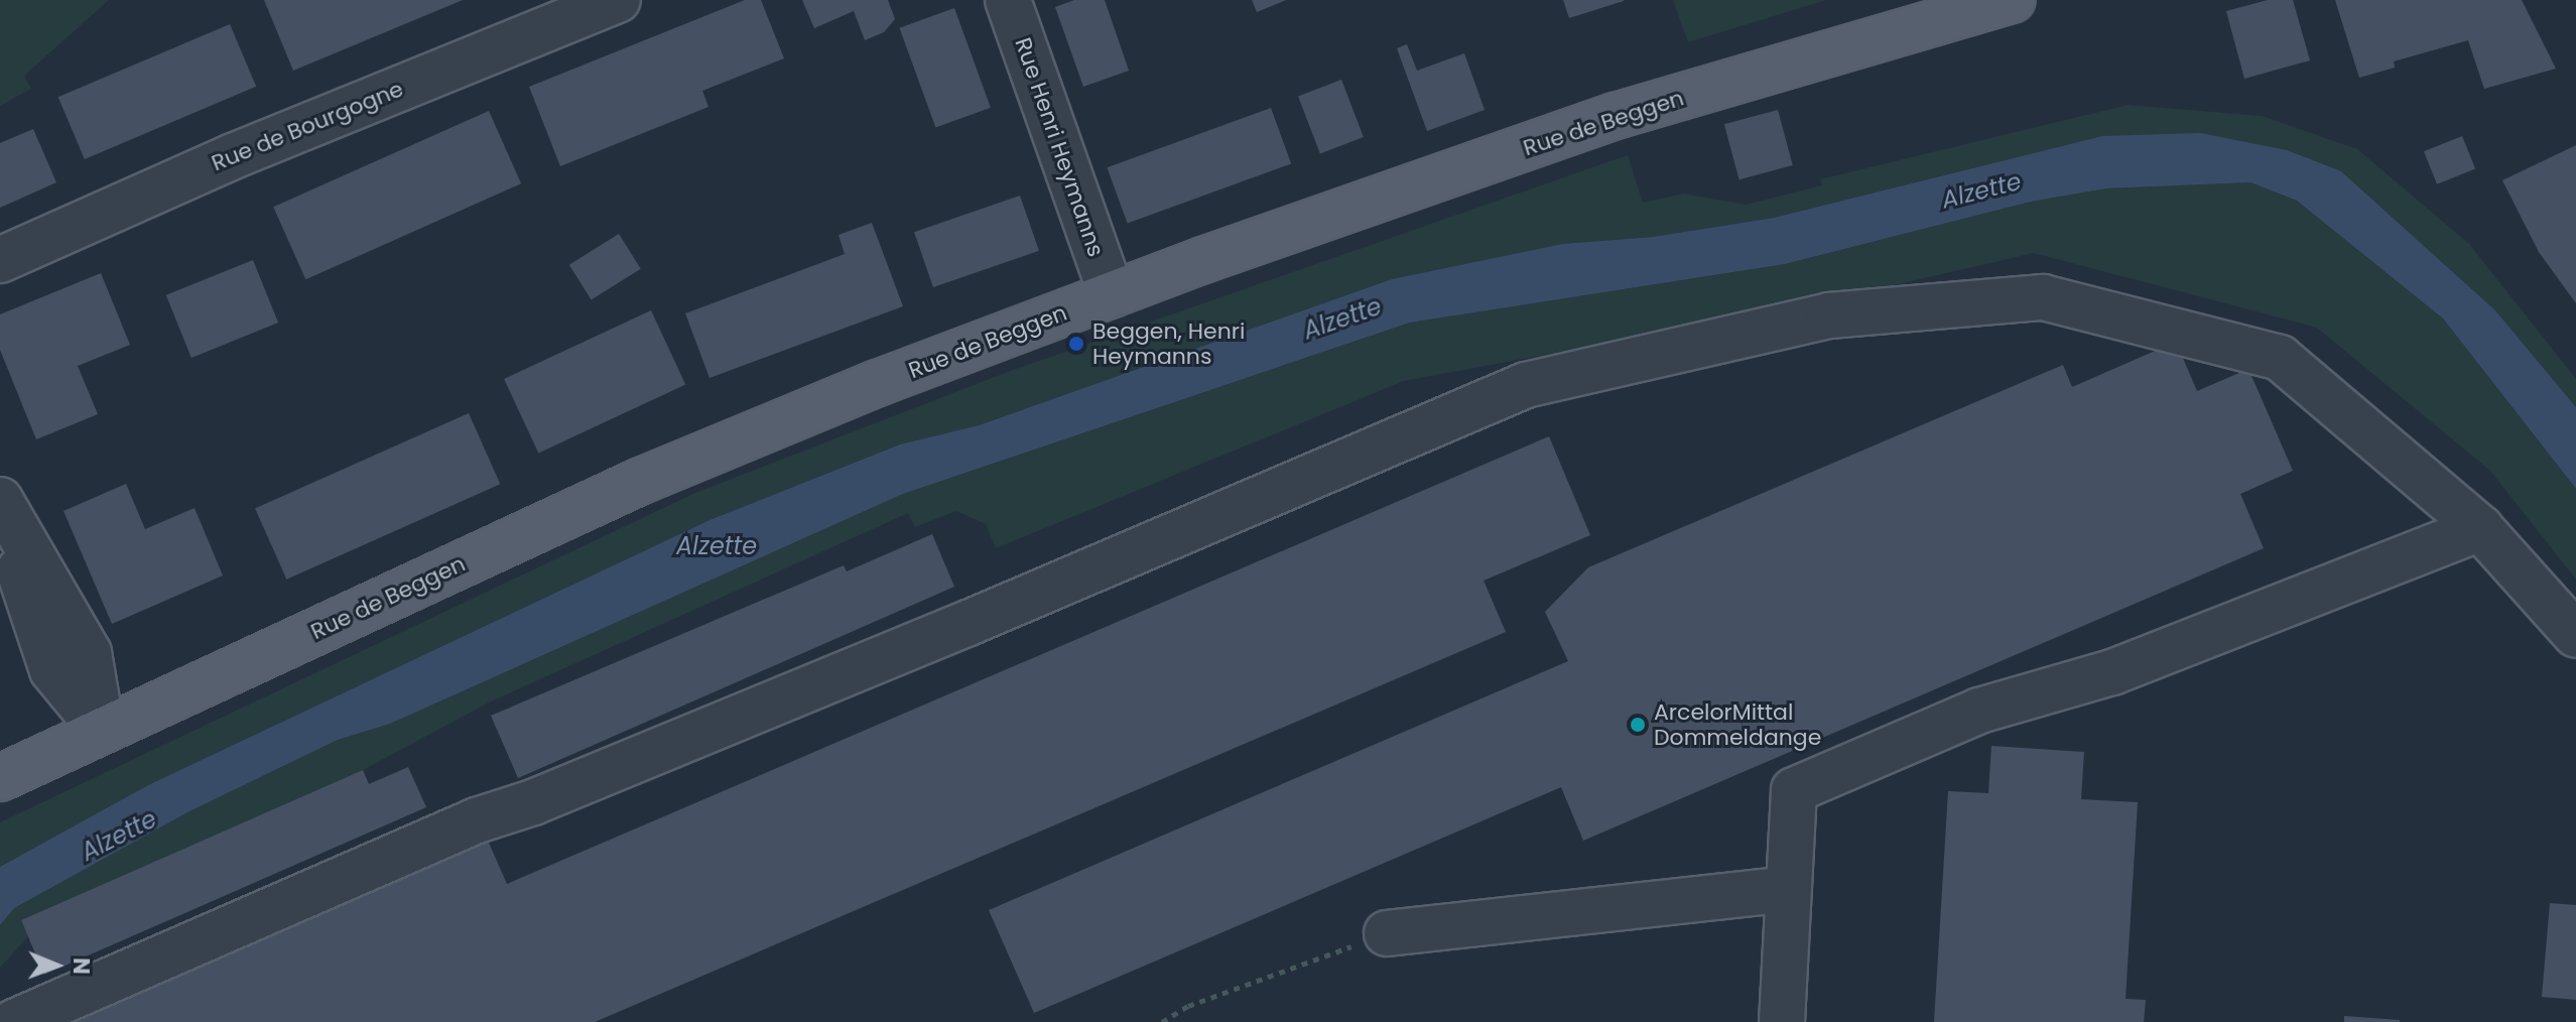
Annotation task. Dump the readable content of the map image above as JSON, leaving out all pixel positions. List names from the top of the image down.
{
  "streets": {
    "main road": ["Rue de Beggen"],
    "street": ["Rue de Bourgogne", "Rue Henri Heymanns"]
  },
  "crossings": [
    ["Rue de Beggen", "Rue Henri Heymanns"]
  ],
  "water": ["Alzette"],
  "places": ["Beggen, Henri Heymanns", "ArcelorMittal Dommeldange"],
  "north": "right"
}
